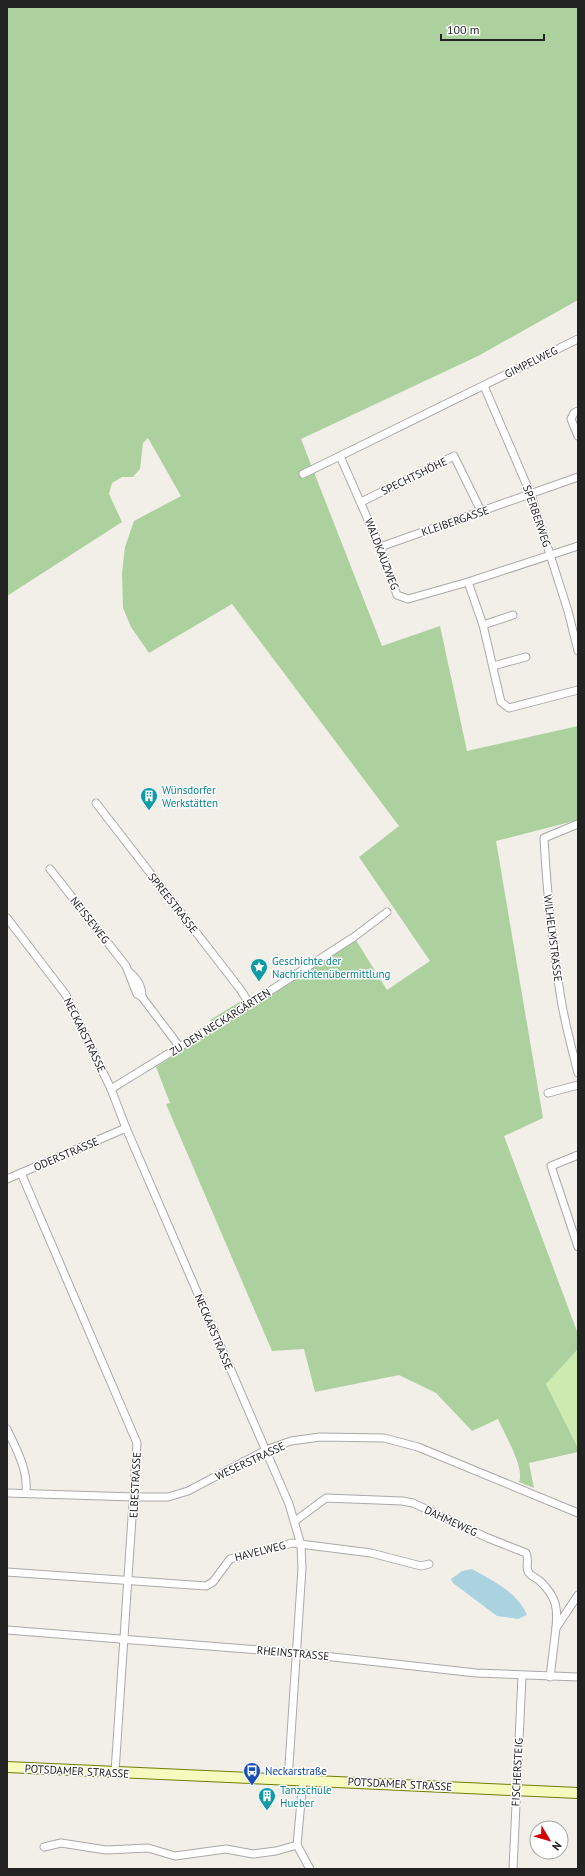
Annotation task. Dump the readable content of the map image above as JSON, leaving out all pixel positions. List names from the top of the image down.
{
  "streets": {
    "main road": ["POTSDAMER STRASSE"],
    "street": [
      "GIMPELWEG",
      "SPECHTSHÖHE",
      "SPERBERWEG",
      "KLEIBERGASSE",
      "WALDKAUZWEG",
      "SPREESTRASSE",
      "NEISSEWEG",
      "WILHELMSTRASSE",
      "ZU DEN NECKARGÄRTEN",
      "NECKARSTRASSE",
      "ODERSTRASSE",
      "WESERSTRASSE",
      "ELBESTRASSE",
      "DAHMEWEG",
      "HAVELWEG",
      "RHEINSTRASSE",
      "FISCHERSTEIG"
    ]
  },
  "crossings": [
    ["GIMPELWEG", "SPERBERWEG"],
    ["SPECHTSHÖHE", "KLEIBERGASSE"],
    ["SPECHTSHÖHE", "WALDKAUZWEG"],
    ["SPERBERWEG", "KLEIBERGASSE"],
    ["SPERBERWEG", "WALDKAUZWEG"],
    ["KLEIBERGASSE", "WALDKAUZWEG"],
    ["SPREESTRASSE", "ZU DEN NECKARGÄRTEN"],
    ["NEISSEWEG", "ZU DEN NECKARGÄRTEN"],
    ["ZU DEN NECKARGÄRTEN", "NECKARSTRASSE"],
    ["NECKARSTRASSE", "ODERSTRASSE"],
    ["NECKARSTRASSE", "WESERSTRASSE"],
    ["NECKARSTRASSE", "DAHMEWEG"],
    ["NECKARSTRASSE", "HAVELWEG"],
    ["NECKARSTRASSE", "RHEINSTRASSE"],
    ["NECKARSTRASSE", "POTSDAMER STRASSE"],
    ["ODERSTRASSE", "ELBESTRASSE"],
    ["WESERSTRASSE", "ELBESTRASSE"],
    ["ELBESTRASSE", "HAVELWEG"],
    ["ELBESTRASSE", "RHEINSTRASSE"],
    ["ELBESTRASSE", "POTSDAMER STRASSE"],
    ["RHEINSTRASSE", "FISCHERSTEIG"],
    ["POTSDAMER STRASSE", "FISCHERSTEIG"]
  ],
  "places": {
    "building": ["Wünsdorfer Werkstätten", "Tanzschule Hueber"],
    "place": ["Geschichte der Nachrichtenübermittlung"],
    "bus stop": ["Neckarstraße"]
  },
  "scale_bar": "100 m",
  "north": "bottom right"
}
